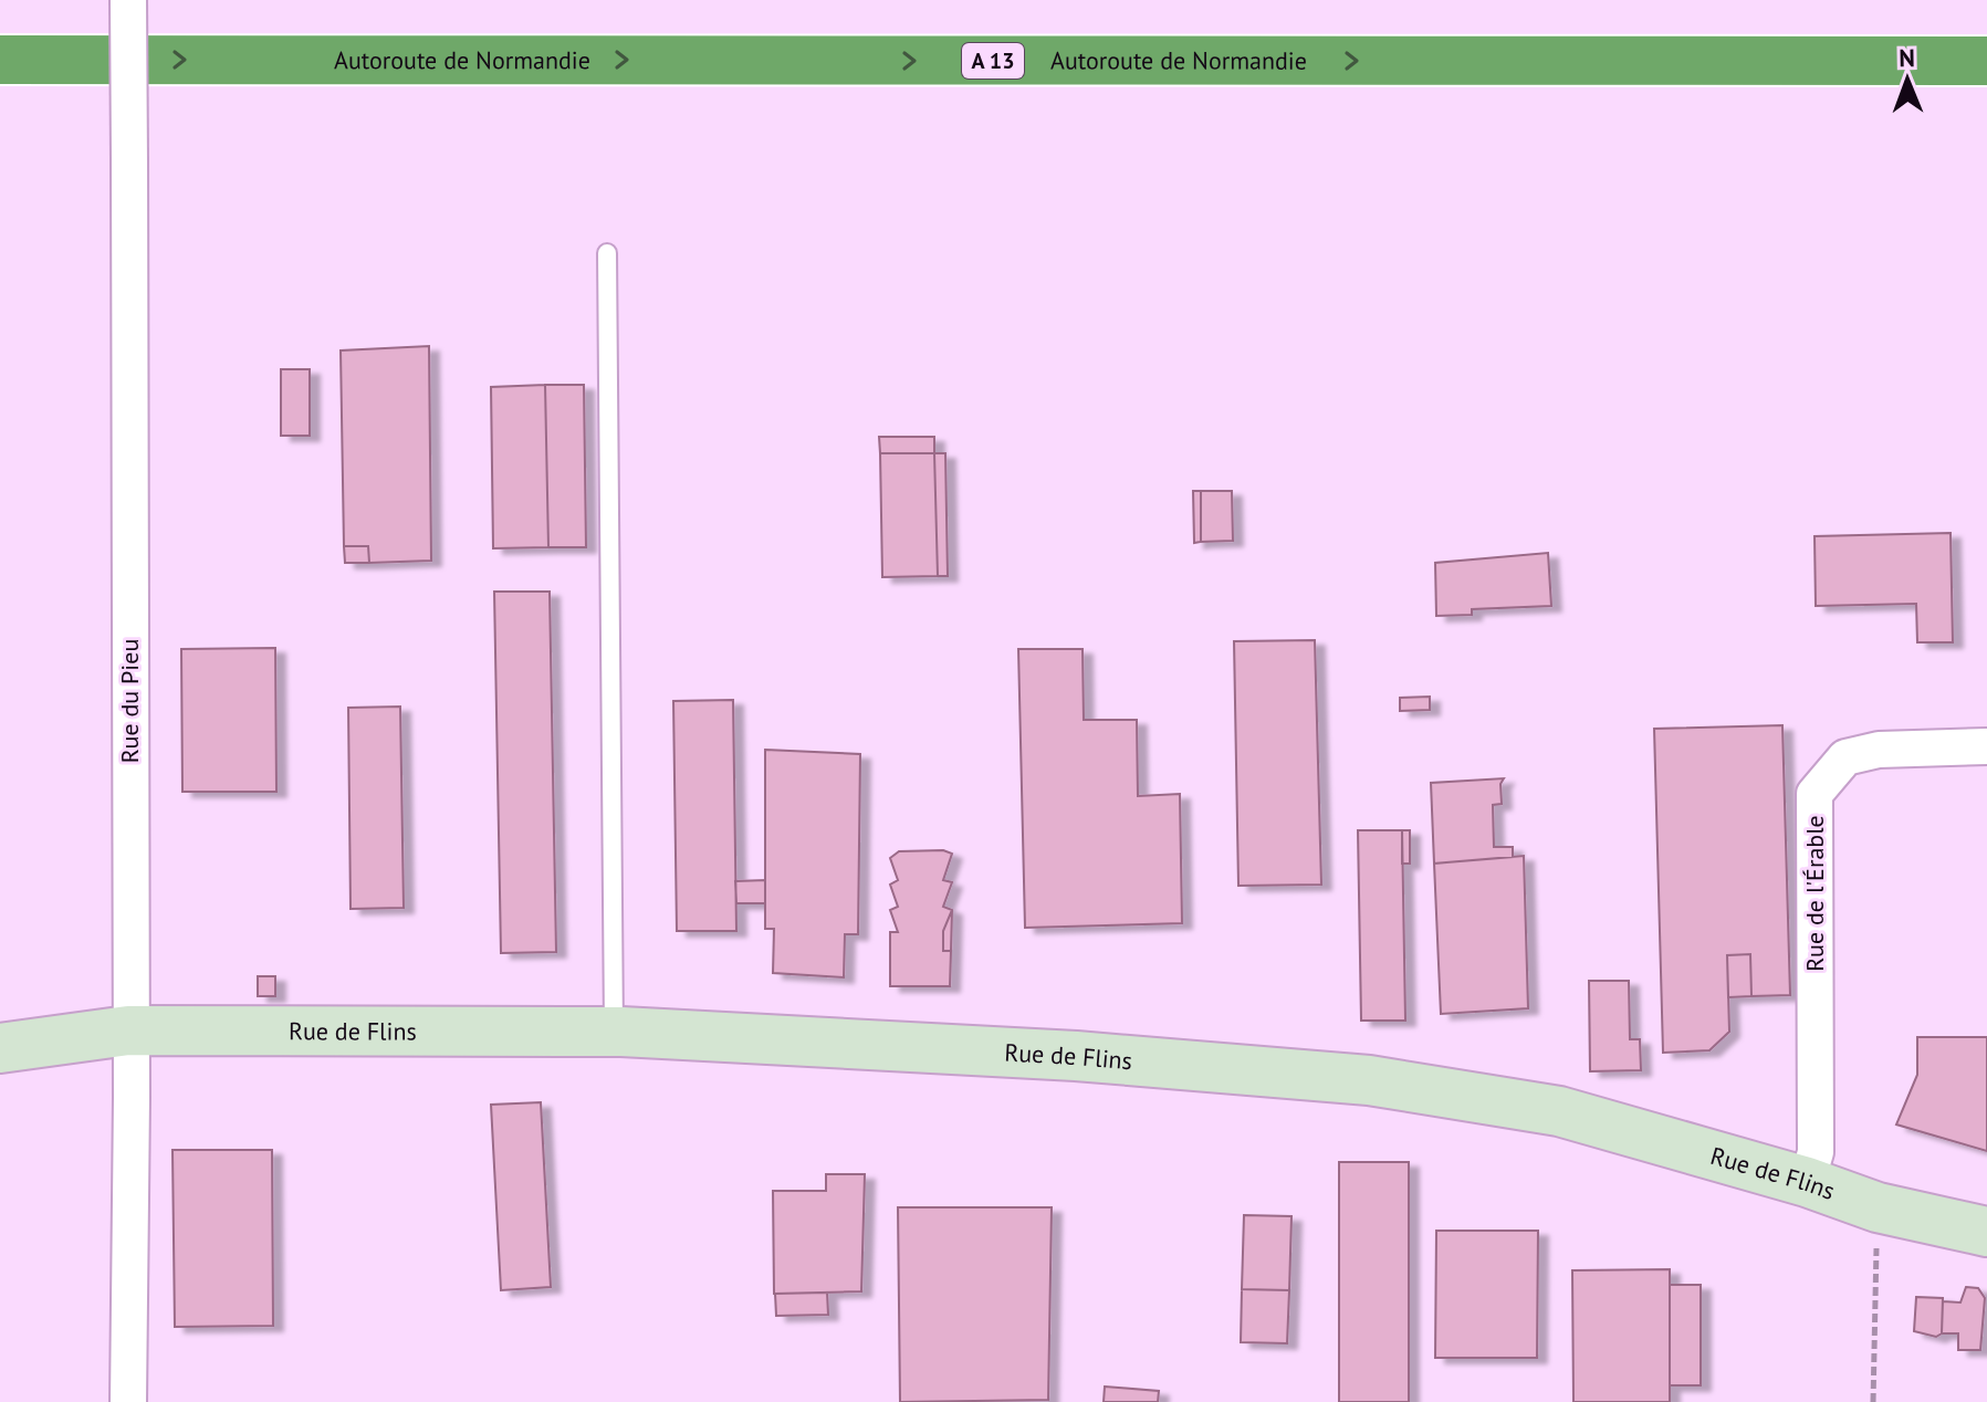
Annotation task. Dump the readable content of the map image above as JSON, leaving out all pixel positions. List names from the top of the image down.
{
  "streets": {
    "highway": ["Autoroute de Normandie", "A 13"],
    "street": ["Rue du Pieu", "Rue de l'Érable", "Rue de Flins"]
  },
  "crossings": [
    ["Rue du Pieu", "Rue de Flins"],
    ["Rue de l'Érable", "Rue de Flins"]
  ],
  "one_way": ["Autoroute de Normandie"],
  "north": "top"
}
